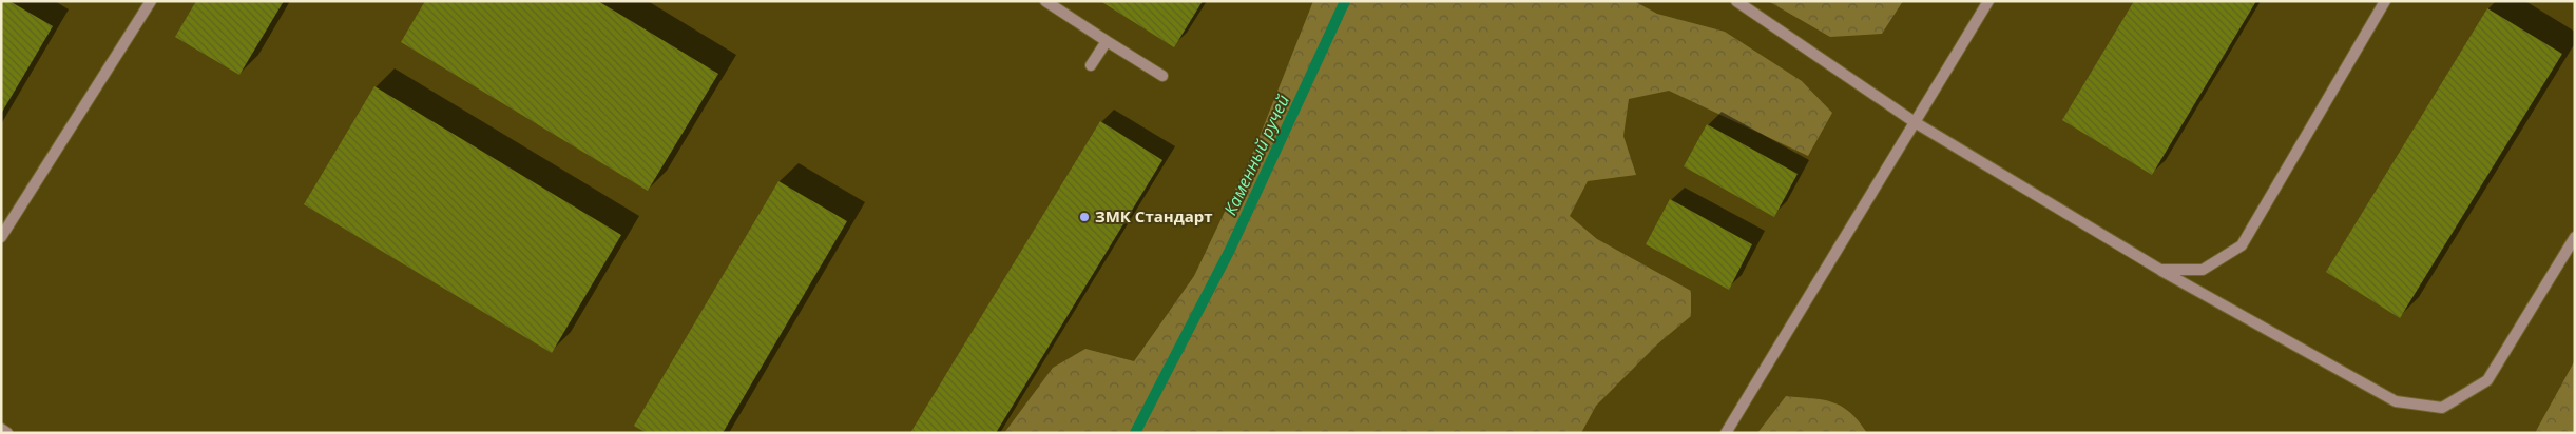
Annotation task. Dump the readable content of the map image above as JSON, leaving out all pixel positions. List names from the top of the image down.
{
  "water": ["Каменный ручей"],
  "places": ["ЗМК Стандарт"]
}
